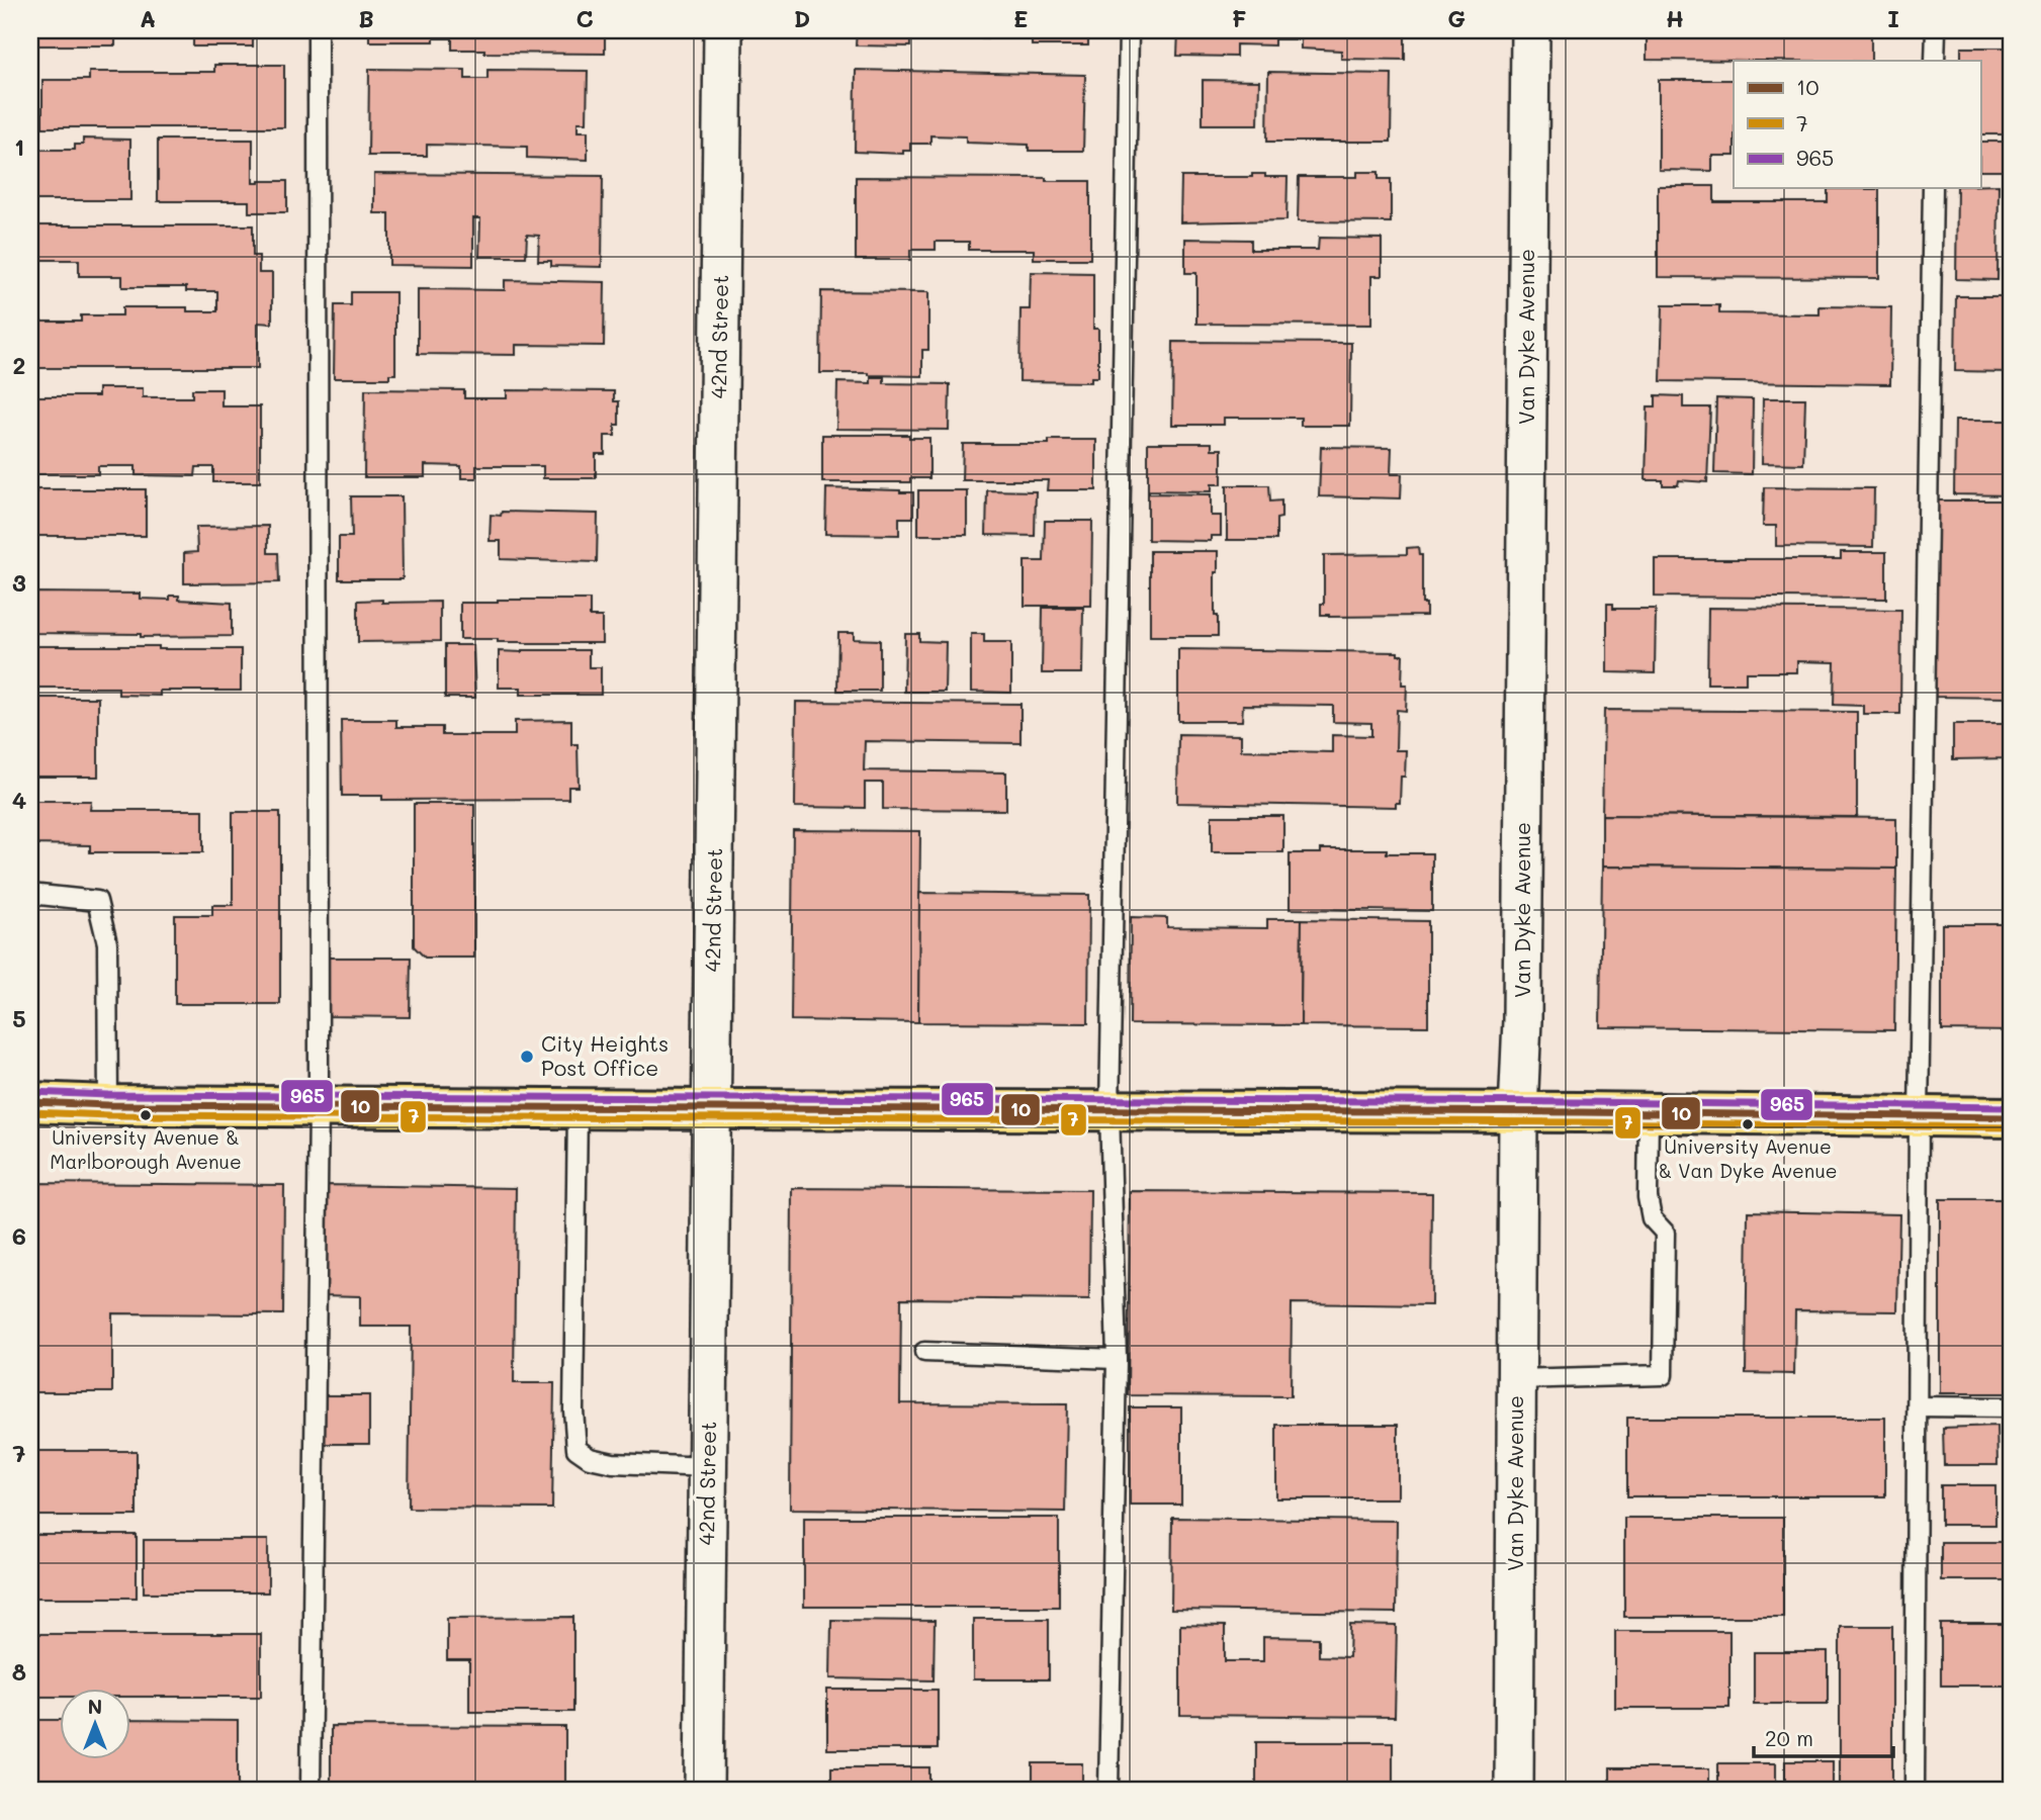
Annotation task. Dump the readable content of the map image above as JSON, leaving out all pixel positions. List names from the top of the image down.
{
  "streets": {
    "street": ["42nd Street", "Van Dyke Avenue"]
  },
  "places": ["City Heights Post Office", "University Avenue & Marlborough Avenue", "University Avenue & Van Dyke Avenue"],
  "lines": ["transit line 965", "transit line 10", "transit line 7"],
  "legend": ["10", "7", "965"],
  "scale_bar": "20 m",
  "north": "top",
  "grid": {
    "columns": [
      "A",
      "B",
      "C",
      "D",
      "E",
      "F",
      "G",
      "H",
      "I"
    ],
    "rows": [
      "1",
      "2",
      "3",
      "4",
      "5",
      "6",
      "7",
      "8"
    ]
  }
}
